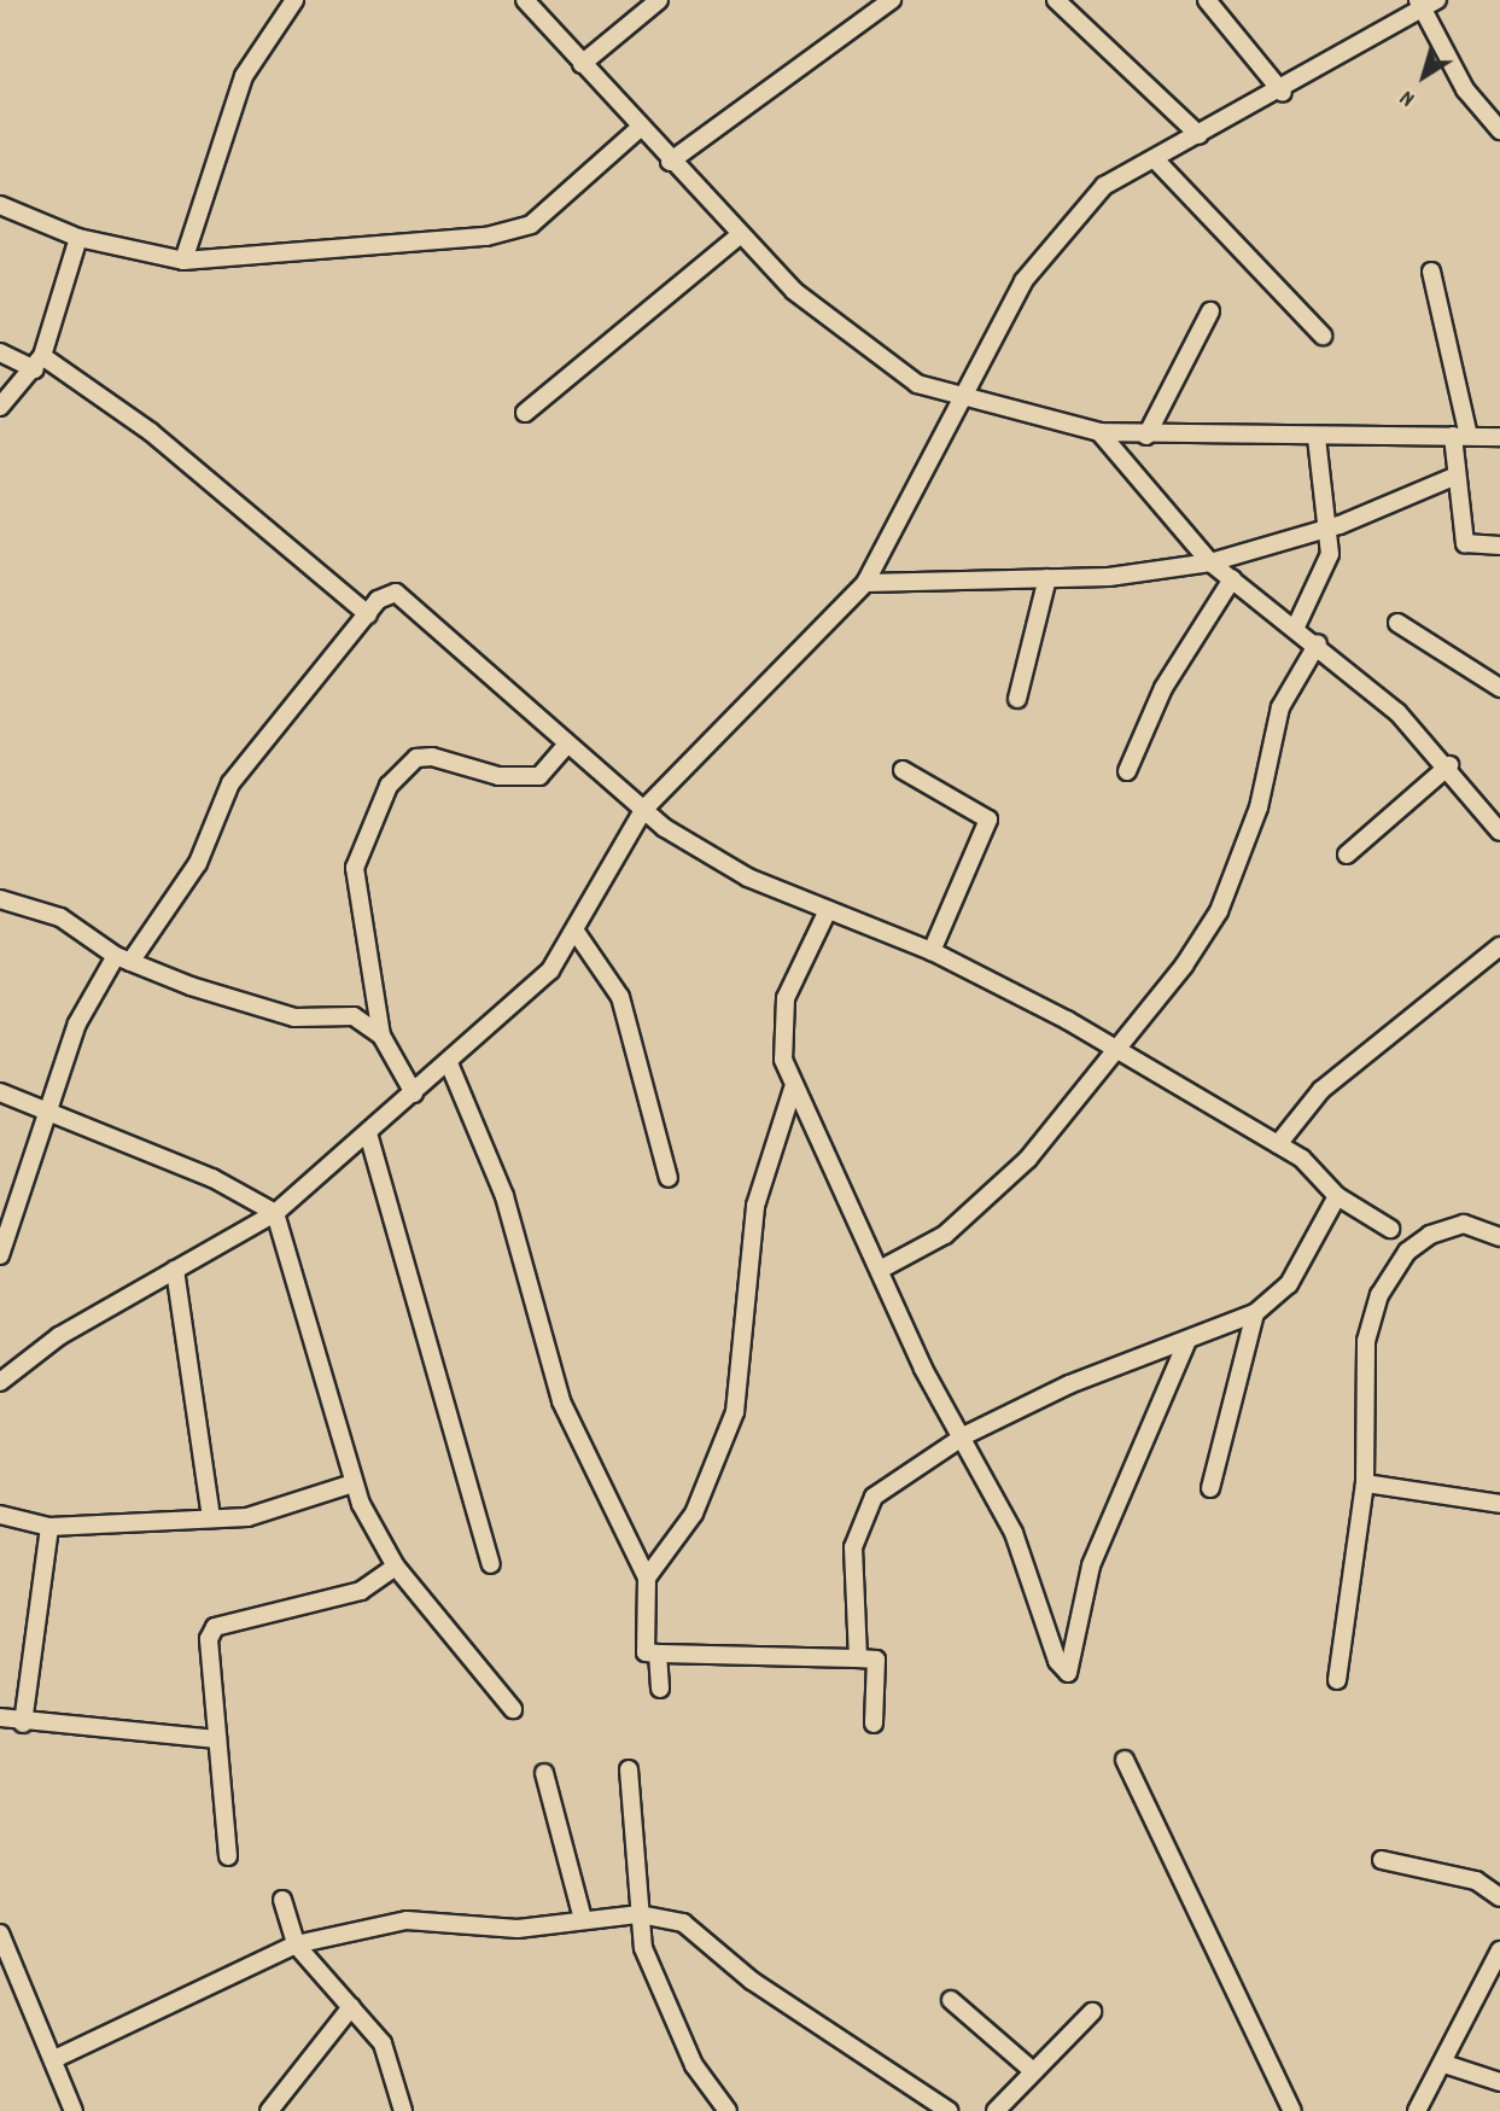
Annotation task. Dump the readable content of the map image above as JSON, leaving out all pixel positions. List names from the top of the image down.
{
  "north": "bottom left"
}
